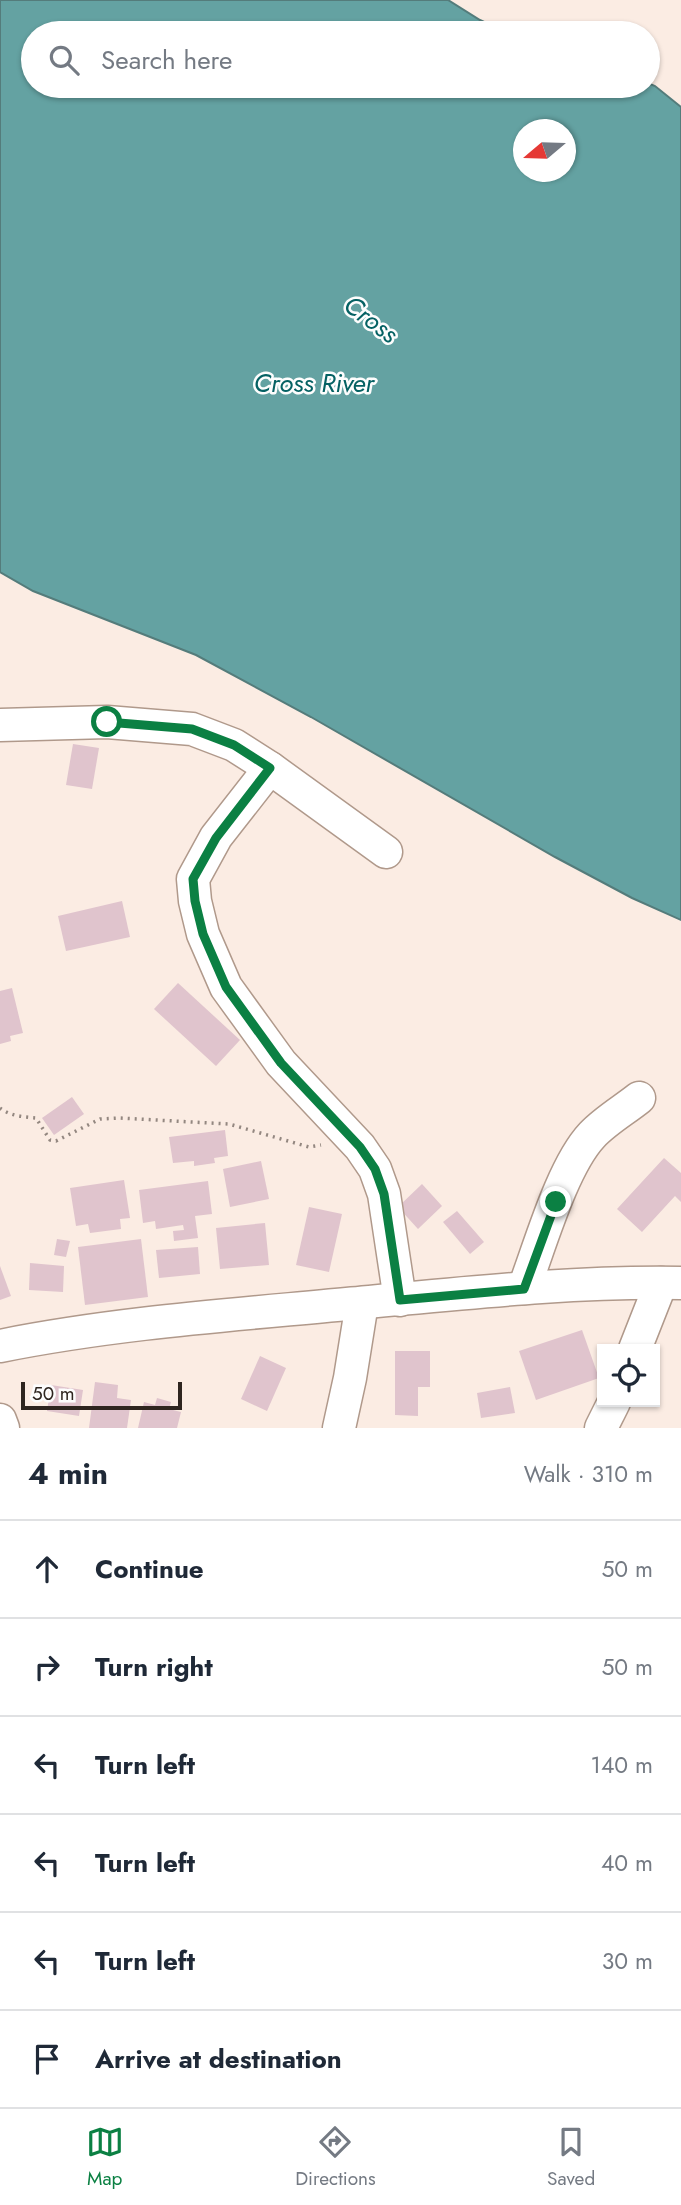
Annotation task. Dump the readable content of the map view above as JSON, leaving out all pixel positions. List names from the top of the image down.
{
  "water": ["Cross", "Cross River"],
  "scale_bar": "50 m",
  "north": "left",
  "page": {
    "search": "Search here",
    "scale": "50 m",
    "heading": ["4 min", "Walk · 310 m"],
    "list": [
      ["Continue", "50 m"],
      ["Turn right", "50 m"],
      ["Turn left", "140 m"],
      ["Turn left", "40 m"],
      ["Turn left", "30 m"],
      "Arrive at destination"
    ],
    "nav": ["Map", "Directions", "Saved"]
  }
}
